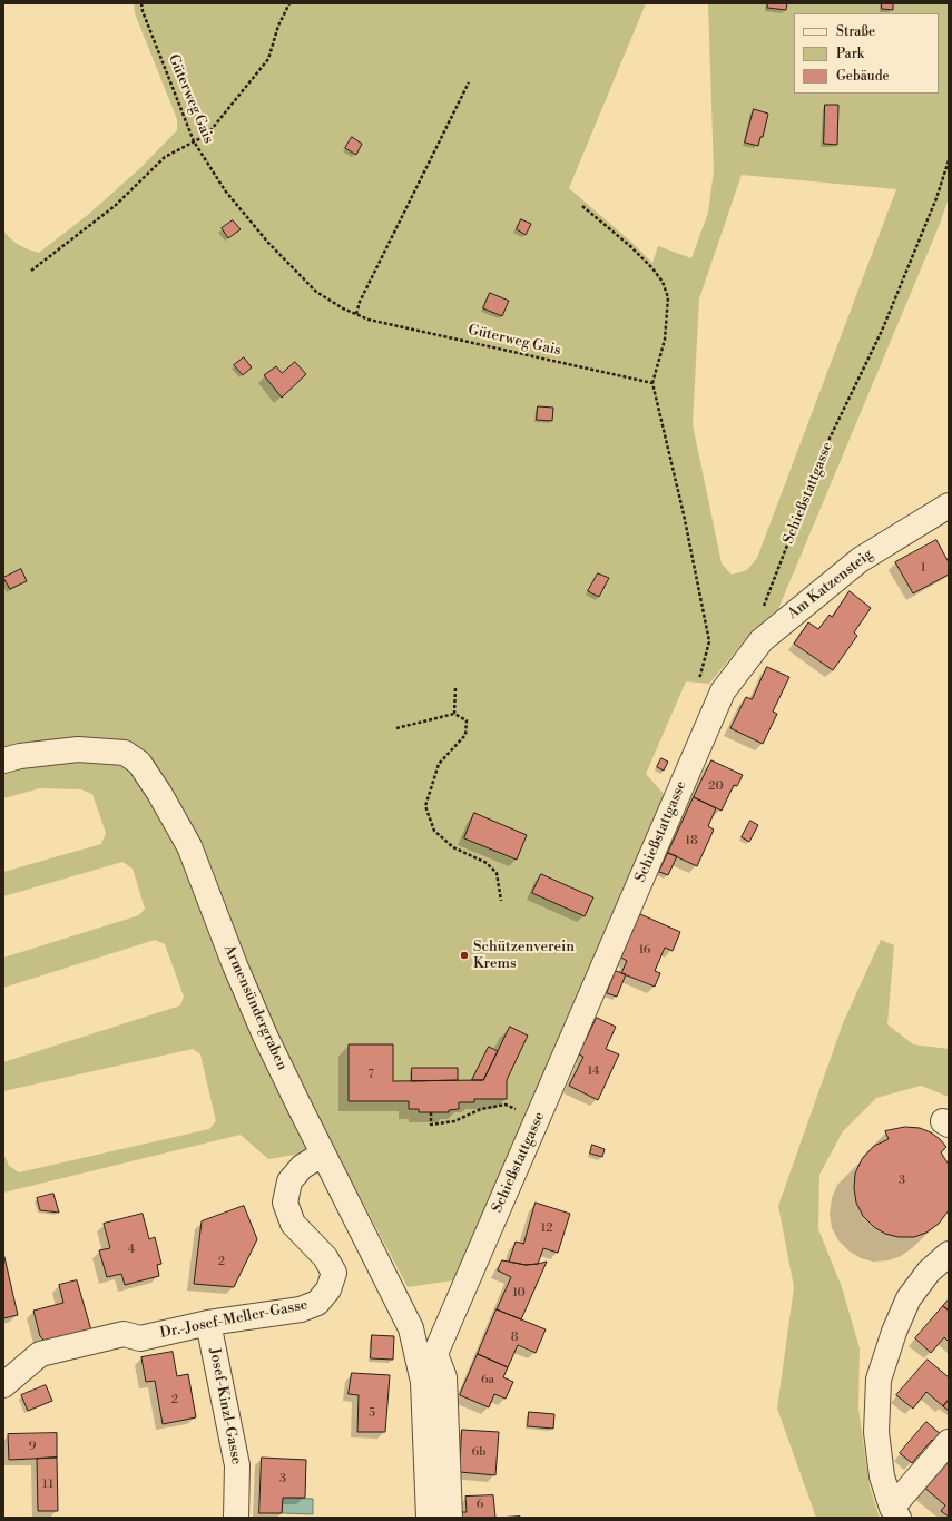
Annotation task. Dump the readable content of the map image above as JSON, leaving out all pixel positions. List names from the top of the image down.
{
  "streets": {
    "street": [
      "Schießstattgasse",
      "Am Katzensteig",
      "Armensündergraben",
      "Dr.-Josef-Meller-Gasse",
      "Josef-Kinzl-Gasse"
    ],
    "path": ["Güterweg Gais"]
  },
  "crossings": [
    ["Schießstattgasse", "Am Katzensteig"],
    ["Schießstattgasse", "Armensündergraben"],
    ["Armensündergraben", "Dr.-Josef-Meller-Gasse"],
    ["Dr.-Josef-Meller-Gasse", "Josef-Kinzl-Gasse"]
  ],
  "places": ["Schützenverein Krems"],
  "house_numbers": [
    "1",
    "20",
    "18",
    "16",
    "14",
    "7",
    "3",
    "12",
    "4",
    "2",
    "10",
    "8",
    "6a",
    "2",
    "5",
    "9",
    "6b",
    "3",
    "11",
    "6"
  ],
  "legend": ["Straße", "Park", "Gebäude"]
}
